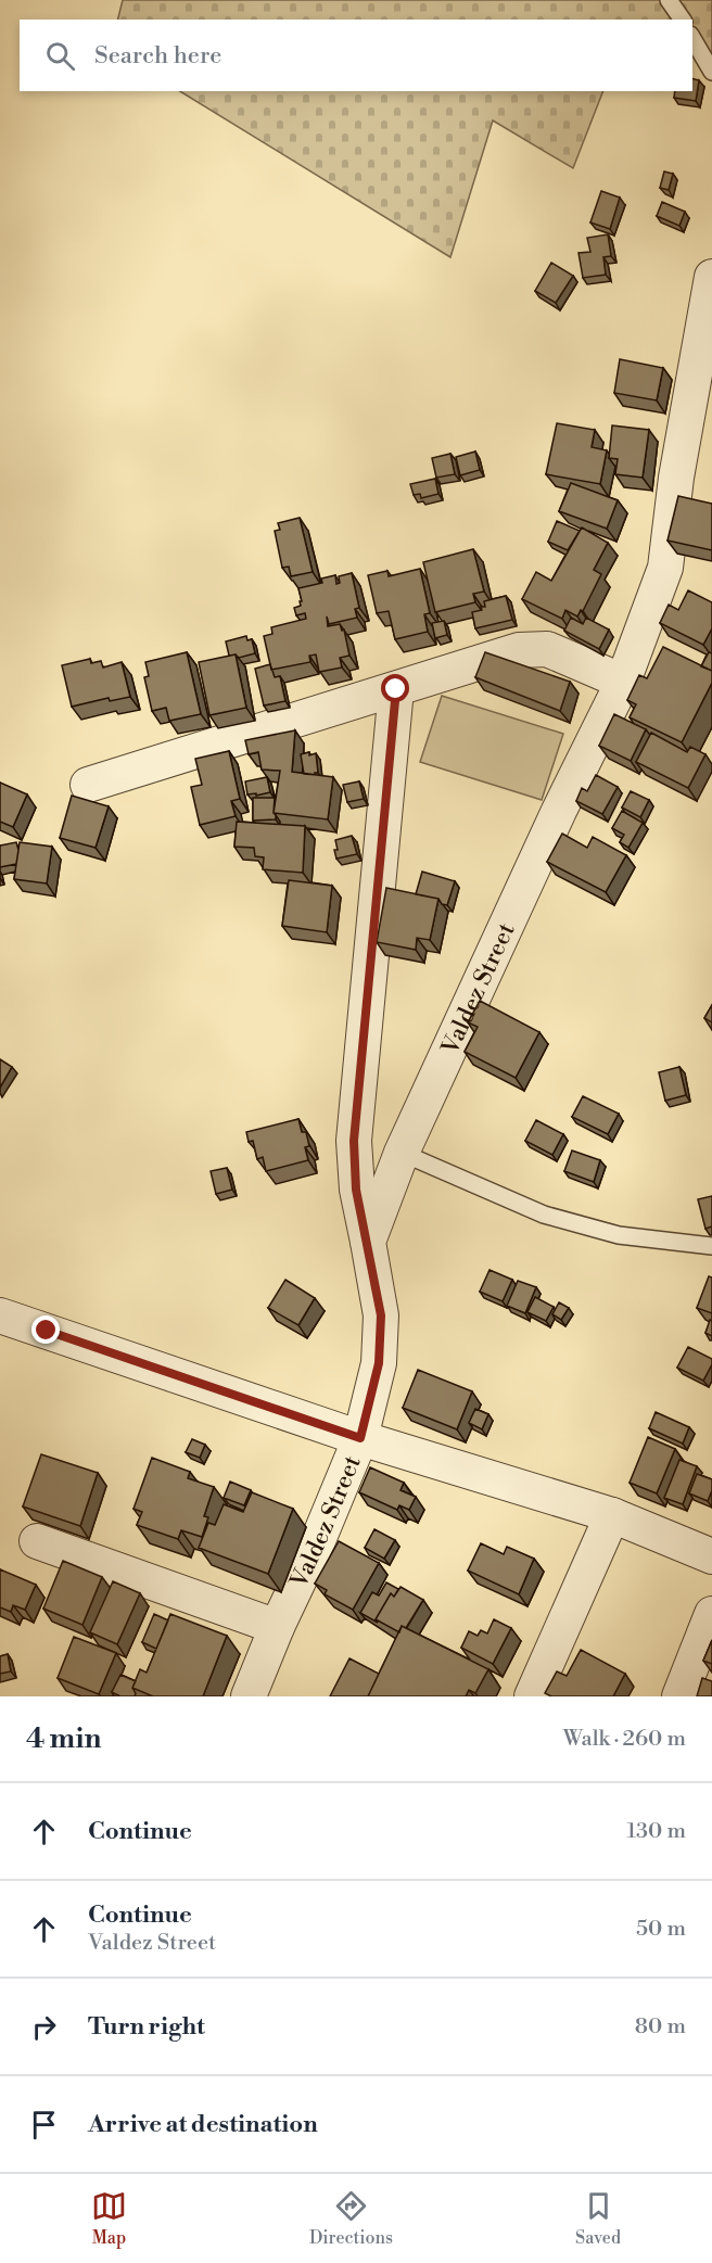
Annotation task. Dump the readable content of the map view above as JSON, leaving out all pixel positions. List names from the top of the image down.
{
  "streets": {
    "street": ["Valdez Street"]
  },
  "page": {
    "search": "Search here",
    "heading": ["4 min", "Walk · 260 m"],
    "list": [
      ["Continue", "130 m"],
      ["Continue", "Valdez Street", "50 m"],
      ["Turn right", "80 m"],
      "Arrive at destination"
    ],
    "nav": ["Map", "Directions", "Saved"]
  }
}
